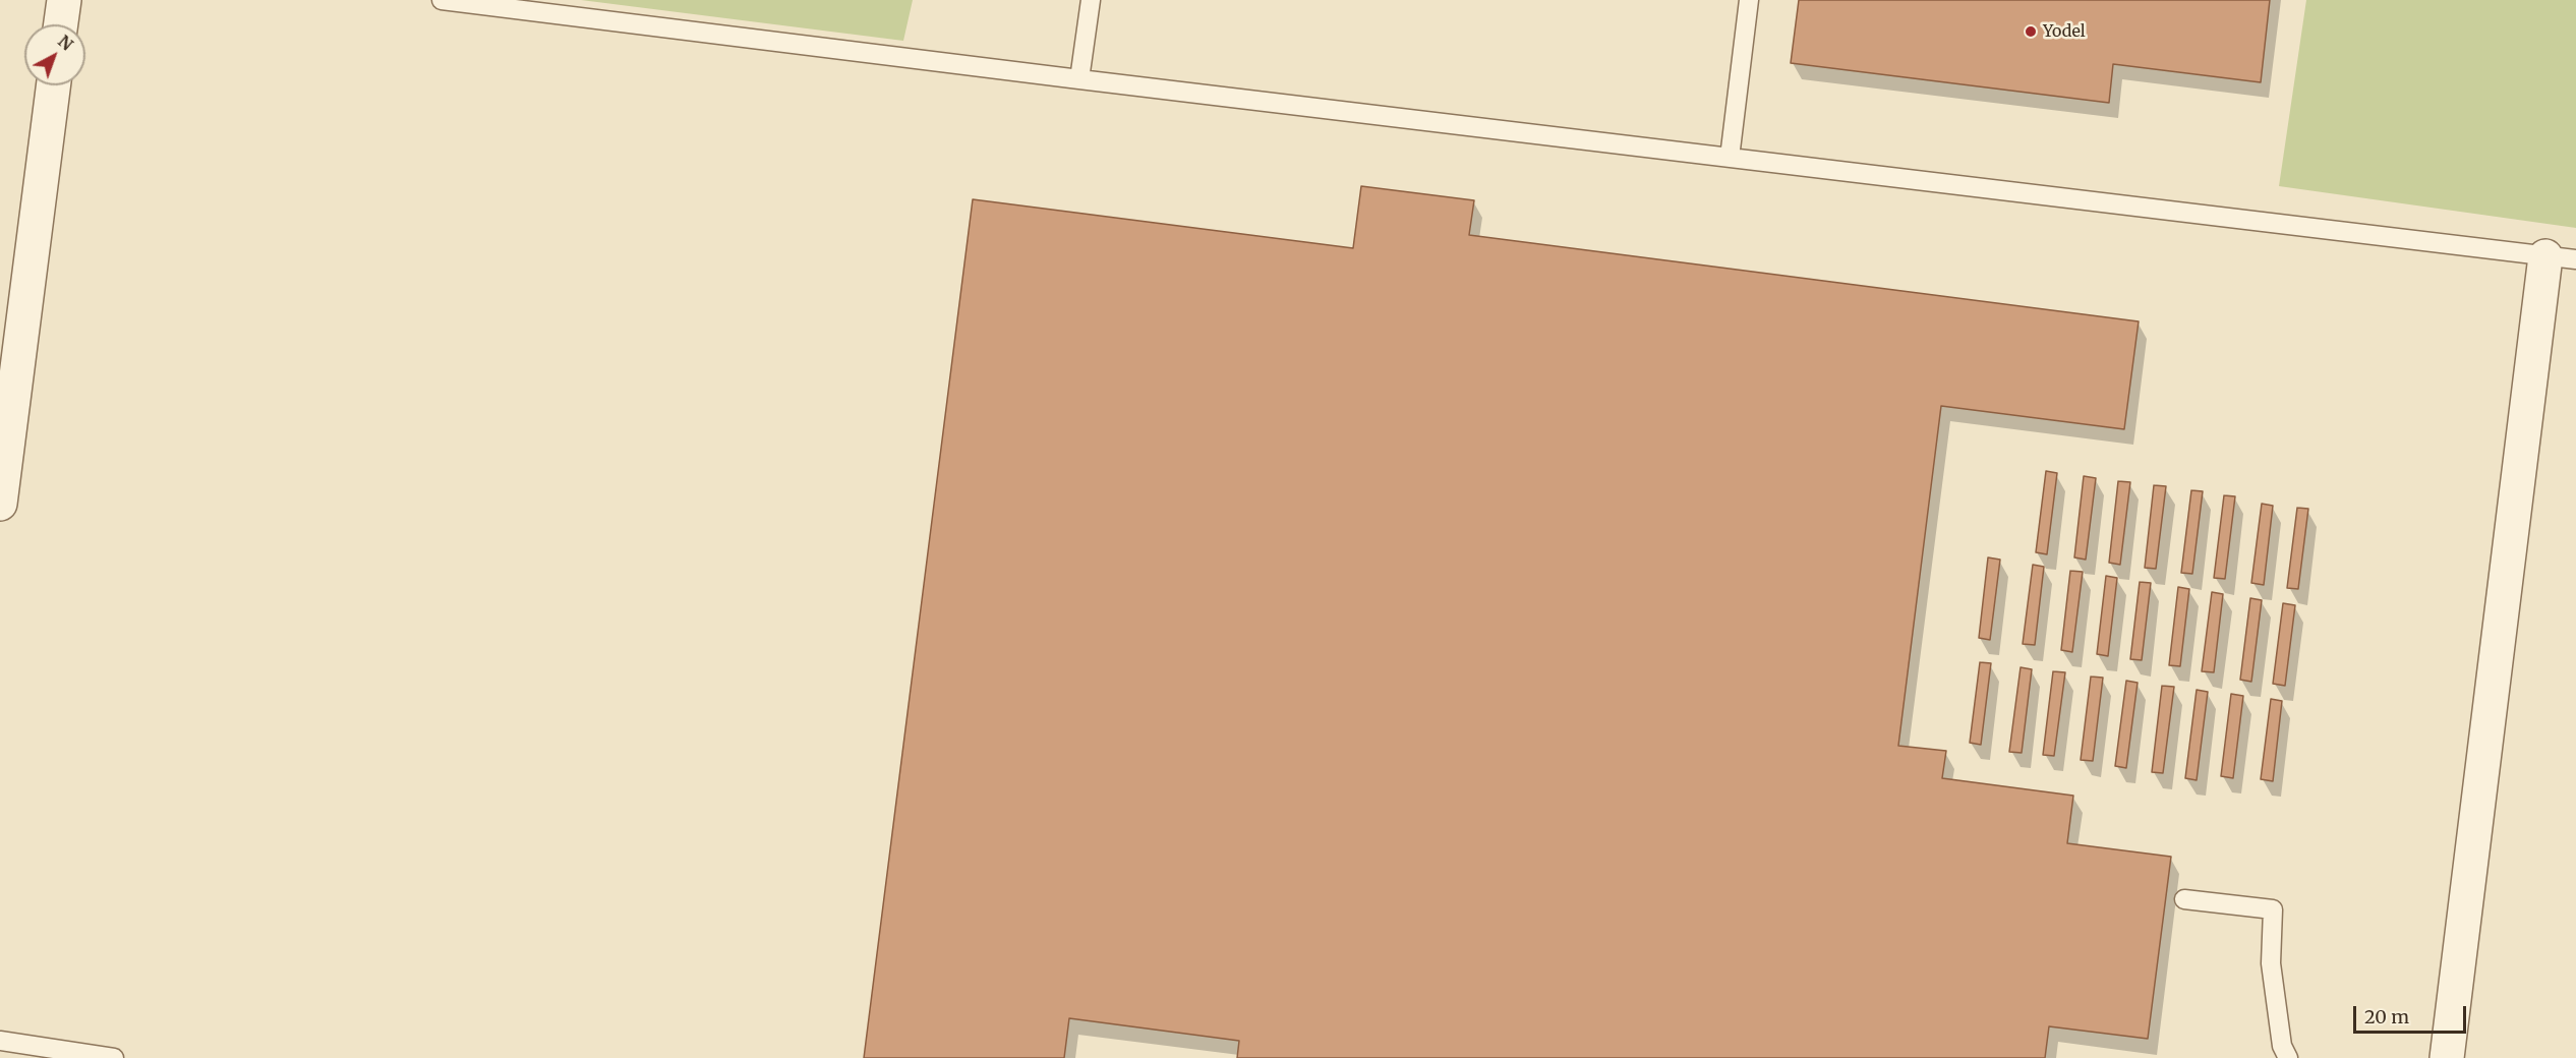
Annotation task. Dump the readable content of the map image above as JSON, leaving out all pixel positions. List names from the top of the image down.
{
  "places": ["Yodel"],
  "scale_bar": "20 m",
  "north": "top right"
}
